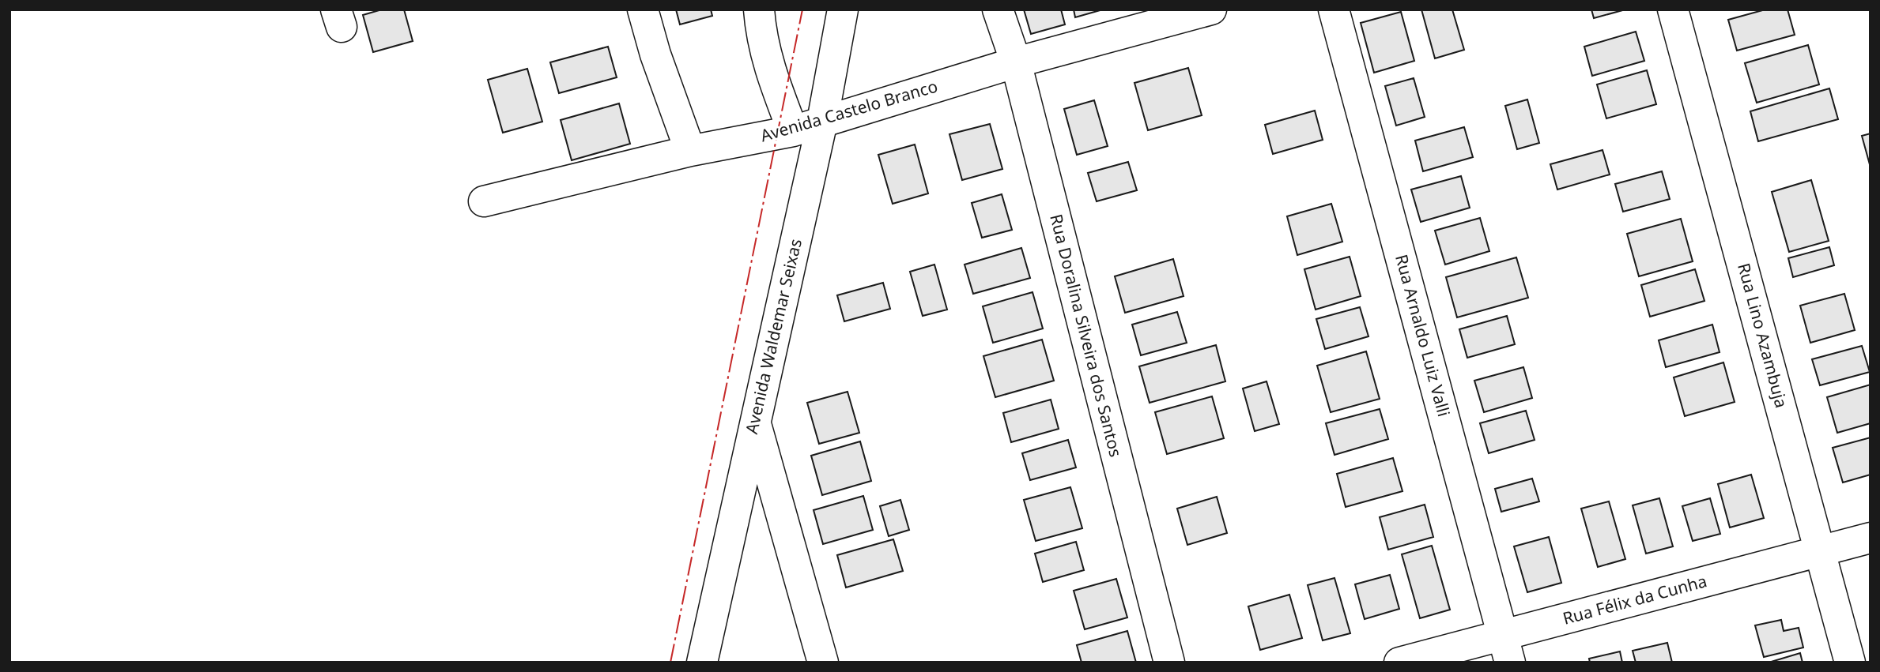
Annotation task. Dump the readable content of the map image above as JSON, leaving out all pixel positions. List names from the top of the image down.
{
  "streets": {
    "street": [
      "Avenida Castelo Branco",
      "Rua Doralina Silveira dos Santos",
      "Rua Arnaldo Luiz Valli",
      "Rua Lino Azambuja",
      "Avenida Waldemar Seixas",
      "Rua Félix da Cunha"
    ]
  },
  "crossings": [
    ["Avenida Castelo Branco", "Rua Doralina Silveira dos Santos"],
    ["Avenida Castelo Branco", "Avenida Waldemar Seixas"],
    ["Rua Arnaldo Luiz Valli", "Rua Félix da Cunha"],
    ["Rua Lino Azambuja", "Rua Félix da Cunha"]
  ]
}
